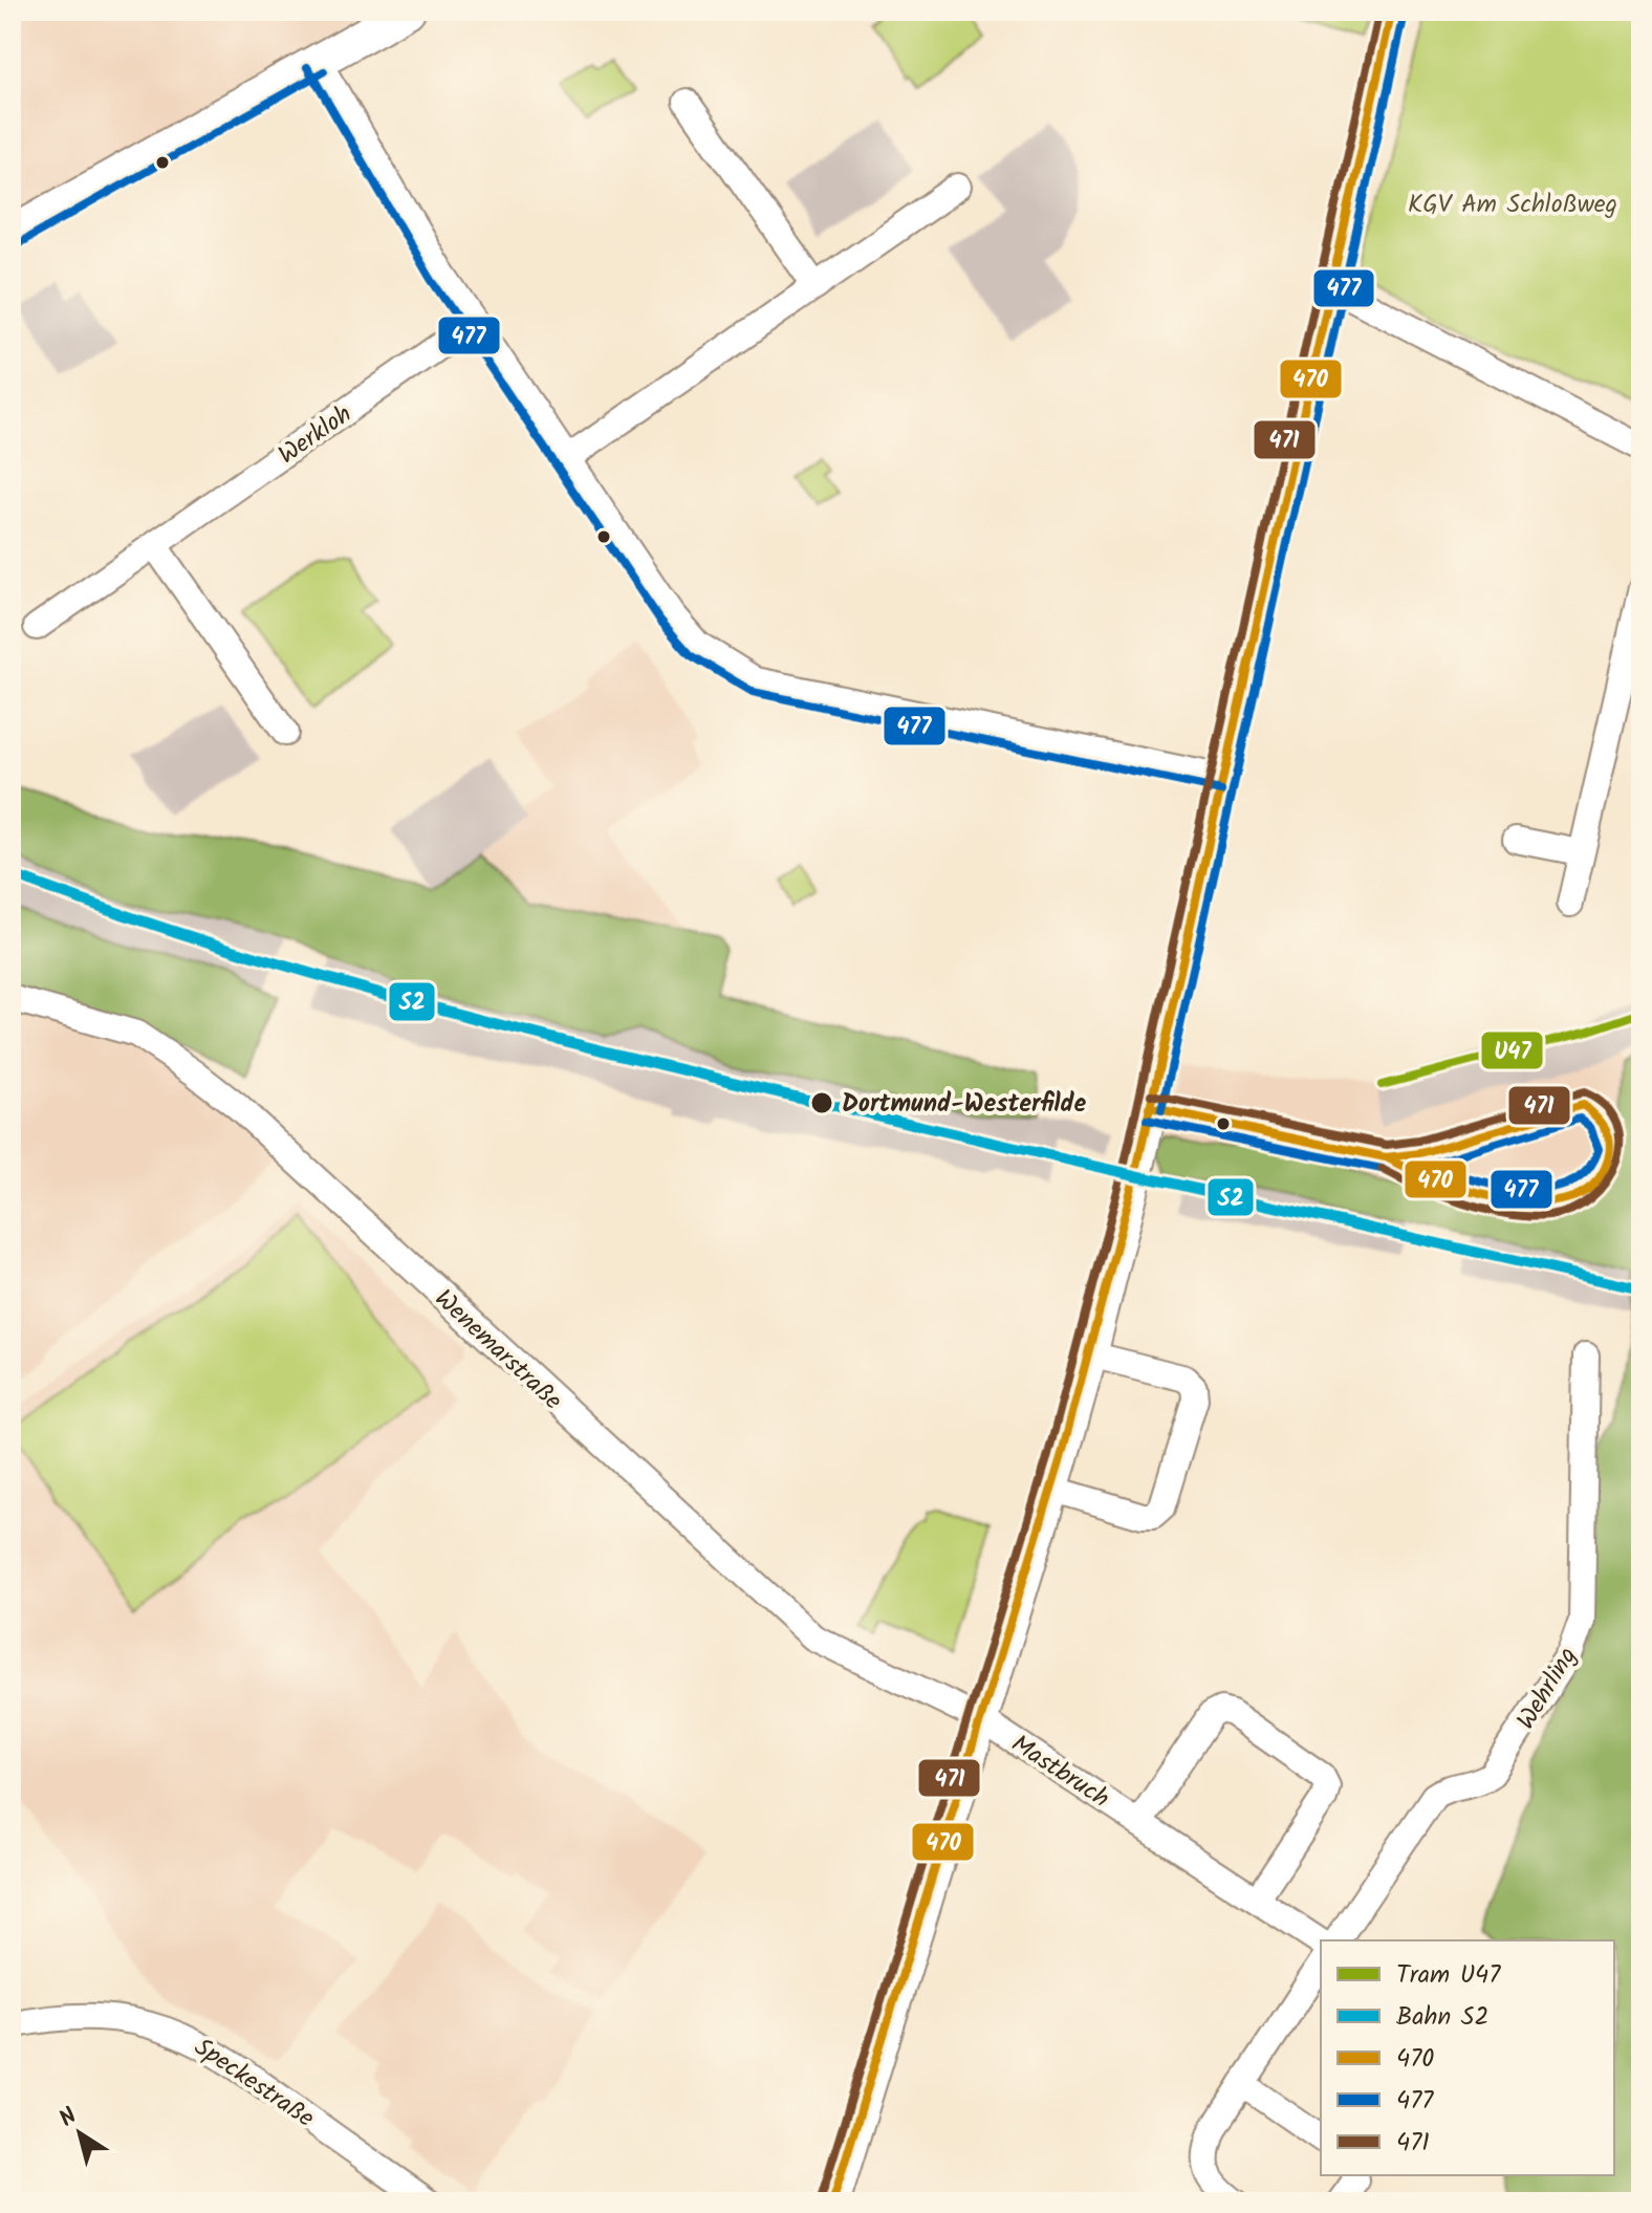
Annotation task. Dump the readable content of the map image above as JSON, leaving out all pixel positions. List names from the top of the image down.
{
  "streets": {
    "street": [
      "Werkloh",
      "Wenemarstraße",
      "Wehrling",
      "Mastbruch",
      "Speckestraße"
    ]
  },
  "crossings": [
    ["Wenemarstraße", "Mastbruch"]
  ],
  "parks": ["KGV Am Schloßweg"],
  "places": ["Dortmund-Westerfilde"],
  "lines": [
    "transit line 470",
    "transit line 471",
    "transit line 477",
    "rail line S2",
    "tram line U47"
  ],
  "legend": [
    "Tram U47",
    "Bahn S2",
    "470",
    "477",
    "471"
  ],
  "north": "top left"
}
